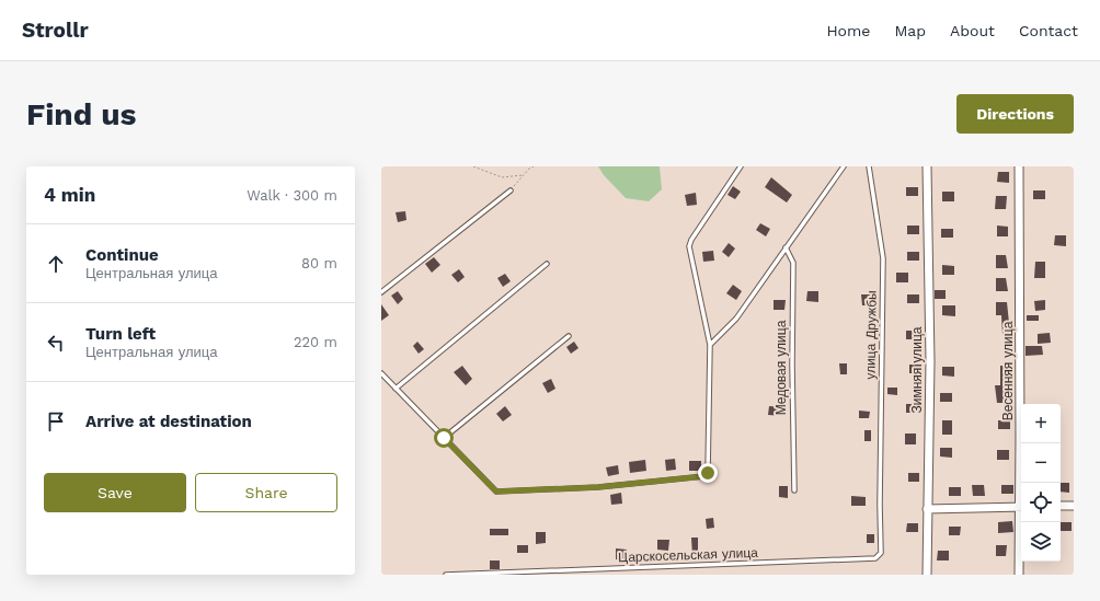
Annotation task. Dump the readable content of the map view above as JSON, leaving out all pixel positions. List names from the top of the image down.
{
  "streets": {
    "street": ["Зимняя улица", "Весенняя улица"],
    "lane": ["улица Дружбы", "Медовая улица", "Царскосельская улица"]
  },
  "crossings": [
    ["улица Дружбы", "Царскосельская улица"]
  ],
  "page": {
    "header": "Strollr",
    "nav": [
      "Home",
      "Map",
      "About",
      "Contact"
    ],
    "buttons": [
      "Directions",
      ["Save", "Share"]
    ],
    "title": "Find us",
    "heading": ["4 min", "Walk · 300 m"],
    "list": [
      ["Continue", "Центральная улица", "80 m"],
      ["Turn left", "Центральная улица", "220 m"],
      "Arrive at destination"
    ],
    "map_buttons": ["+", "−"]
  }
}
